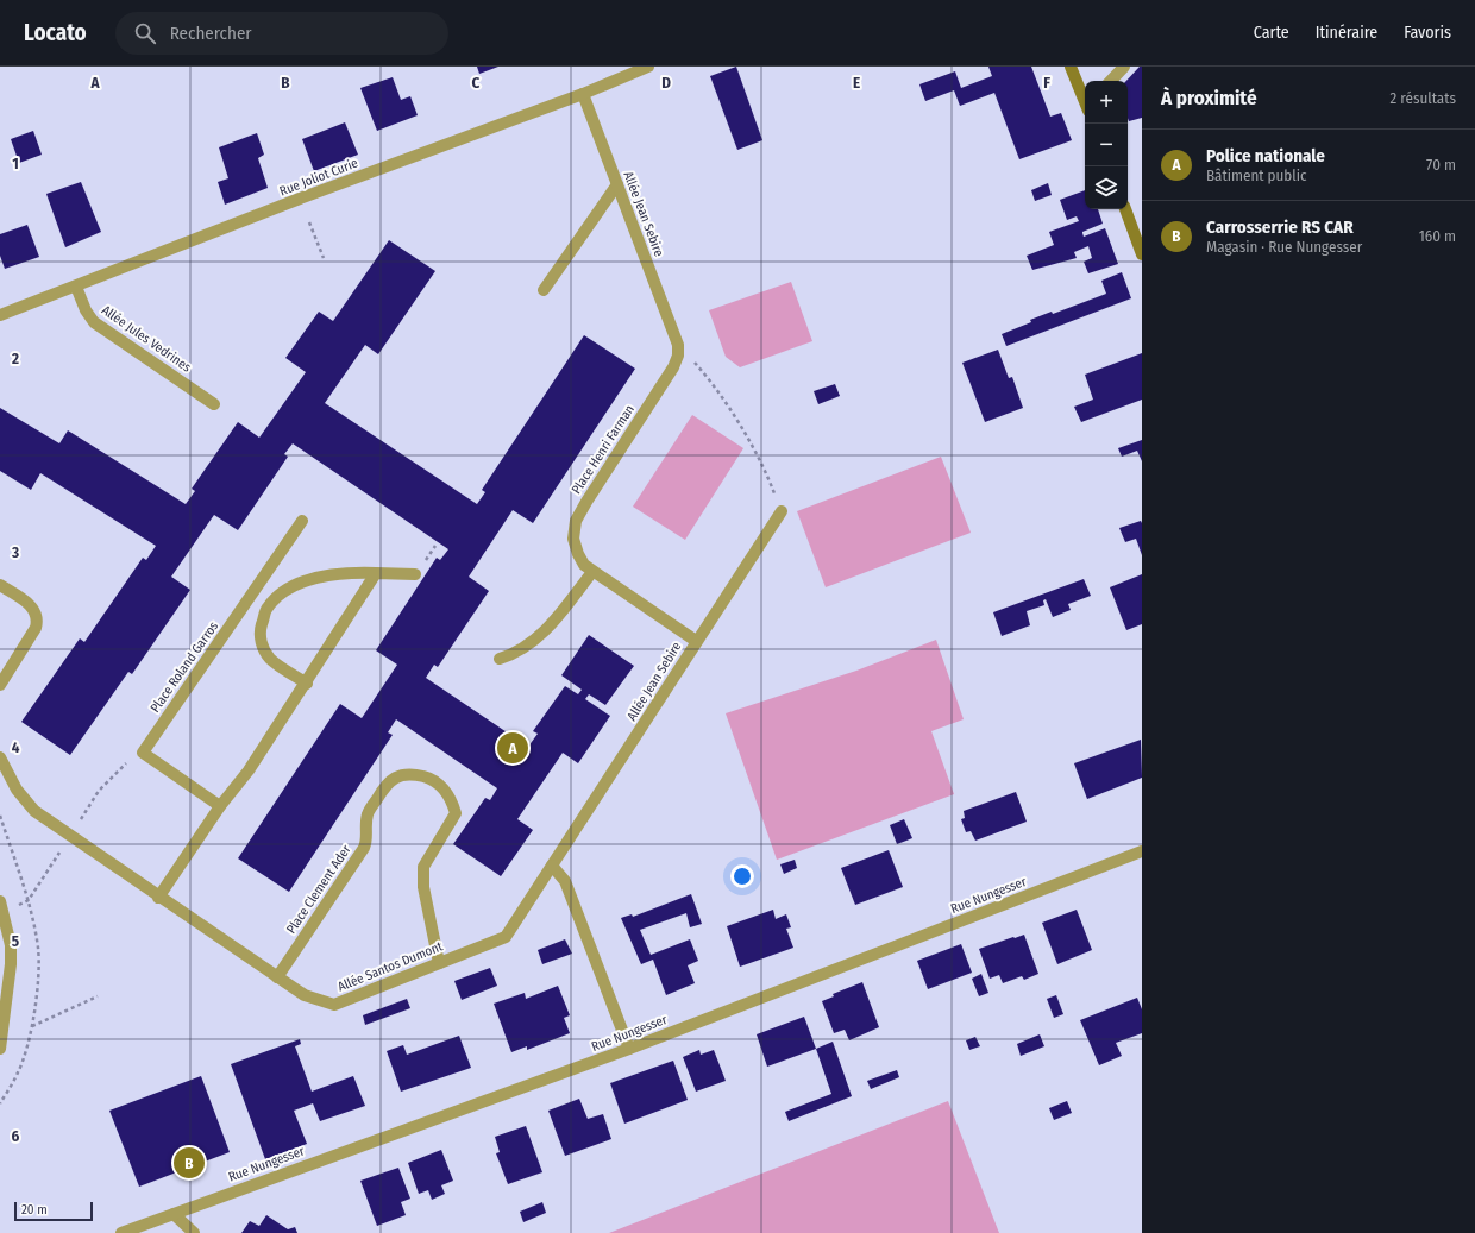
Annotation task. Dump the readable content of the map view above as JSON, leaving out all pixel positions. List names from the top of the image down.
{
  "streets": {
    "street": [
      "Rue Joliot Curie",
      "Allée Jean Sebire",
      "Allée Jules Vedrines",
      "Place Henri Farman",
      "Place Roland Garros",
      "Place Clement Ader",
      "Rue Nungesser",
      "Allée Santos Dumont"
    ]
  },
  "crossings": [
    ["Rue Joliot Curie", "Allée Jean Sebire"],
    ["Rue Joliot Curie", "Allée Jules Vedrines"],
    ["Allée Jean Sebire", "Place Henri Farman"],
    ["Allée Jean Sebire", "Allée Santos Dumont"],
    ["Place Clement Ader", "Allée Santos Dumont"]
  ],
  "scale_bar": "20 m",
  "page": {
    "header": "Locato",
    "search": "Rechercher",
    "nav": ["Carte", "Itinéraire", "Favoris"],
    "heading": ["À proximité", "2 résultats"],
    "map_buttons": ["+", "−"],
    "list": [
      {
        "mark": "A",
        "name": "Police nationale",
        "note": "Bâtiment public",
        "value": "70 m"
      },
      {
        "mark": "B",
        "name": "Carrosserrie RS CAR",
        "note": "Magasin · Rue Nungesser",
        "value": "160 m"
      }
    ],
    "pins": ["A", "B"],
    "scale": "20 m"
  },
  "grid": {
    "columns": [
      "A",
      "B",
      "C",
      "D",
      "E",
      "F"
    ],
    "rows": [
      "1",
      "2",
      "3",
      "4",
      "5",
      "6"
    ]
  }
}
